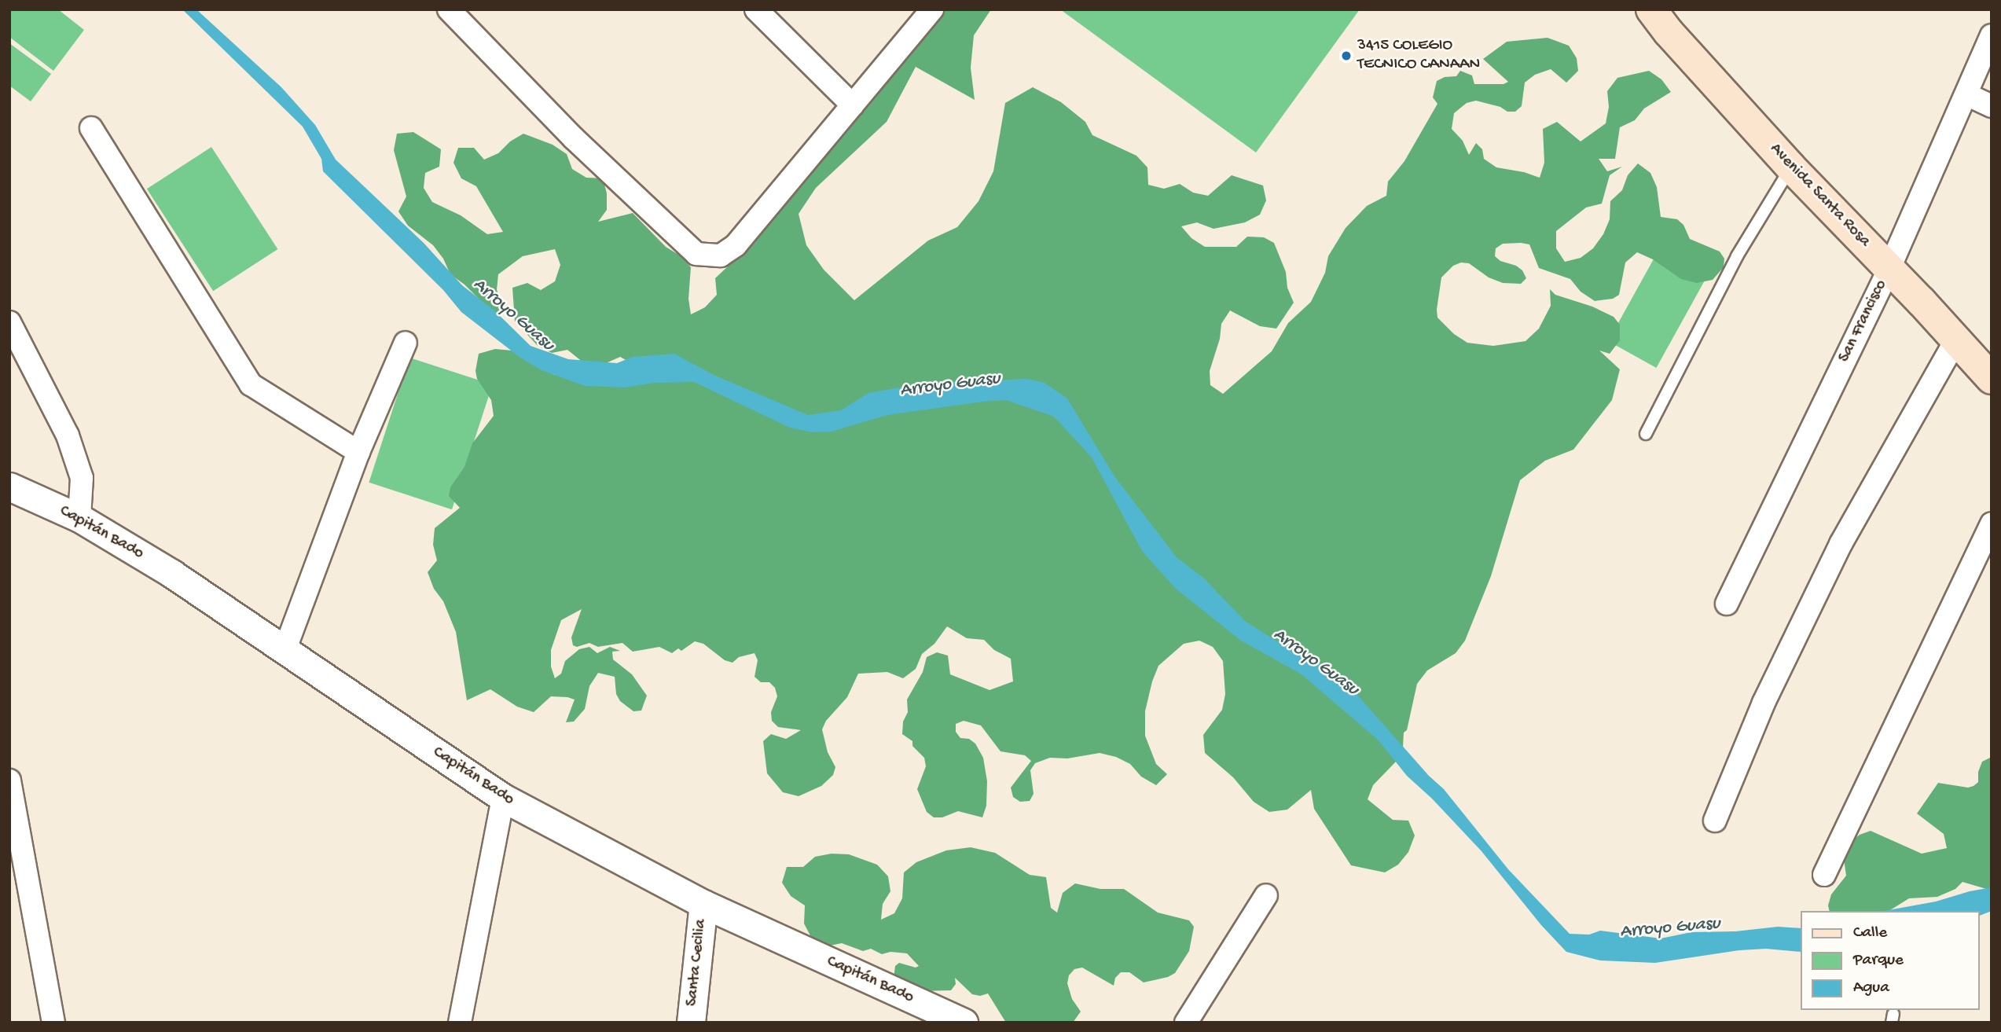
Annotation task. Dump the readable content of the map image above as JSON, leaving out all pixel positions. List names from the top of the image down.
{
  "streets": {
    "main road": ["Avenida Santa Rosa"],
    "street": ["San Francisco", "Capitán Bado", "Santa Cecilia"]
  },
  "crossings": [
    ["Avenida Santa Rosa", "San Francisco"],
    ["Capitán Bado", "Santa Cecilia"]
  ],
  "water": ["Arroyo Guasu"],
  "places": ["3415 COLEGIO TECNICO CANAAN"],
  "legend": ["Calle", "Parque", "Agua"]
}
